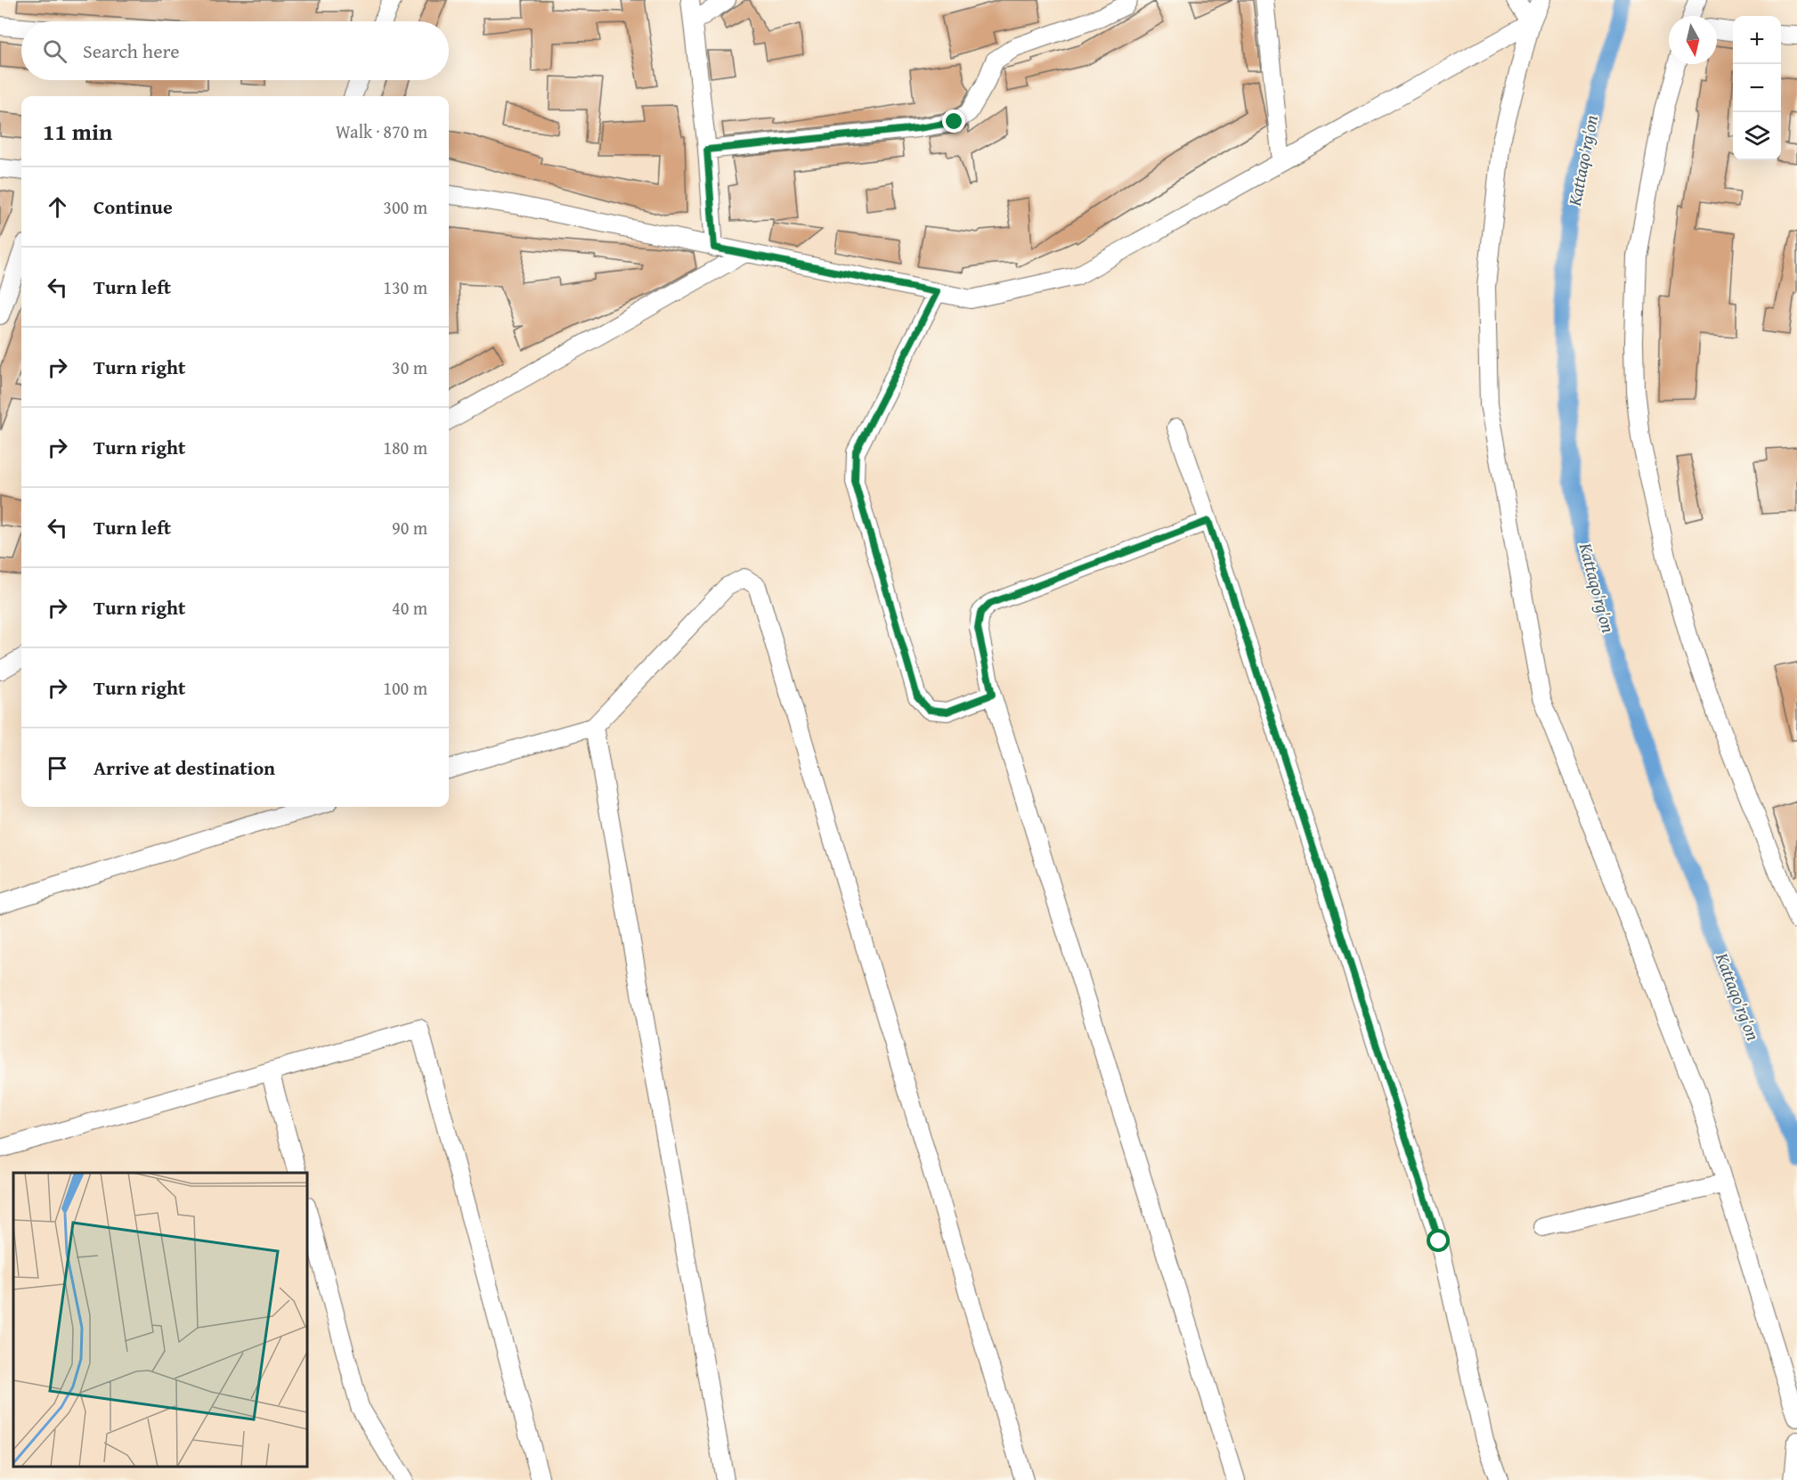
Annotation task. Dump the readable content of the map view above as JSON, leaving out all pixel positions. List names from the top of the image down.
{
  "water": ["Kattaqo'rg'on"],
  "north": "bottom",
  "page": {
    "map_buttons": ["+", "−"],
    "search": "Search here",
    "heading": ["11 min", "Walk · 870 m"],
    "list": [
      ["Continue", "300 m"],
      ["Turn left", "130 m"],
      ["Turn right", "30 m"],
      ["Turn right", "180 m"],
      ["Turn left", "90 m"],
      ["Turn right", "40 m"],
      ["Turn right", "100 m"],
      "Arrive at destination"
    ]
  }
}
